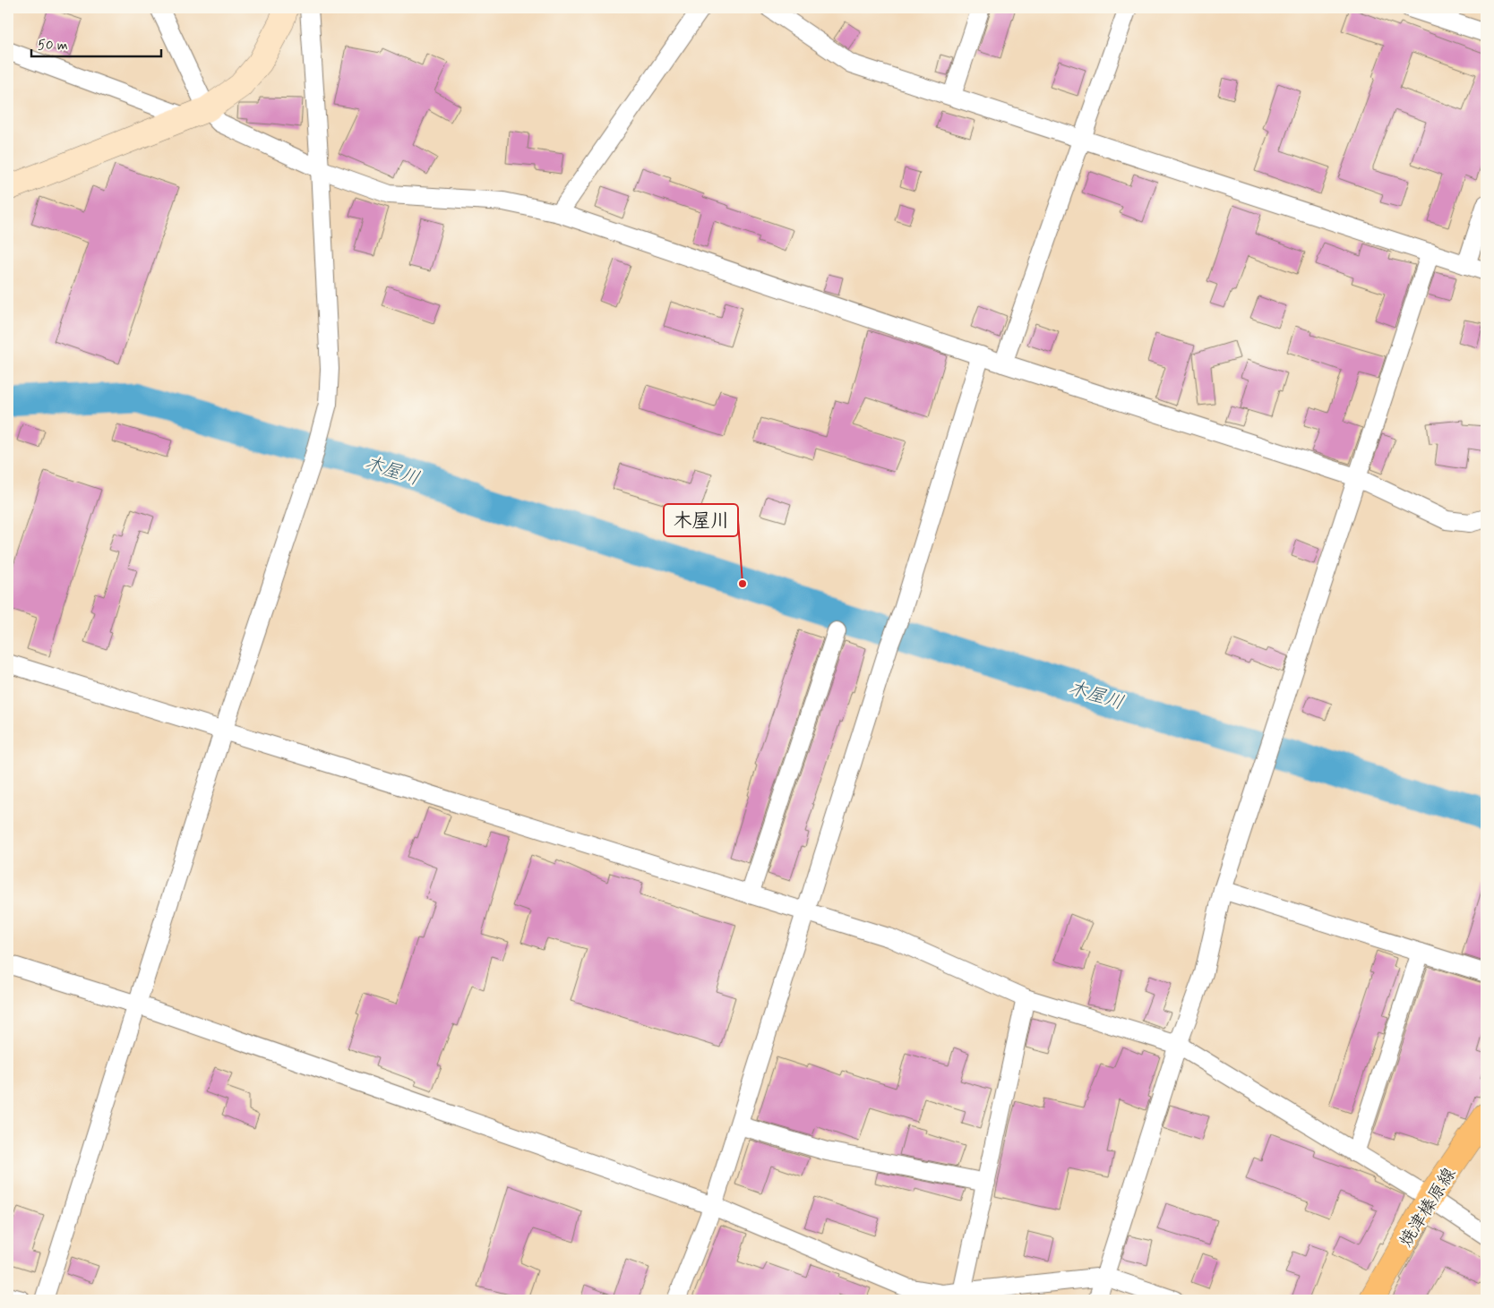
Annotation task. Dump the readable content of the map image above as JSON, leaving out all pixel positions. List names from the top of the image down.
{
  "streets": {
    "main road": ["焼津榛原線"]
  },
  "water": ["木屋川"],
  "places": ["木屋川"],
  "scale_bar": "50 m"
}
